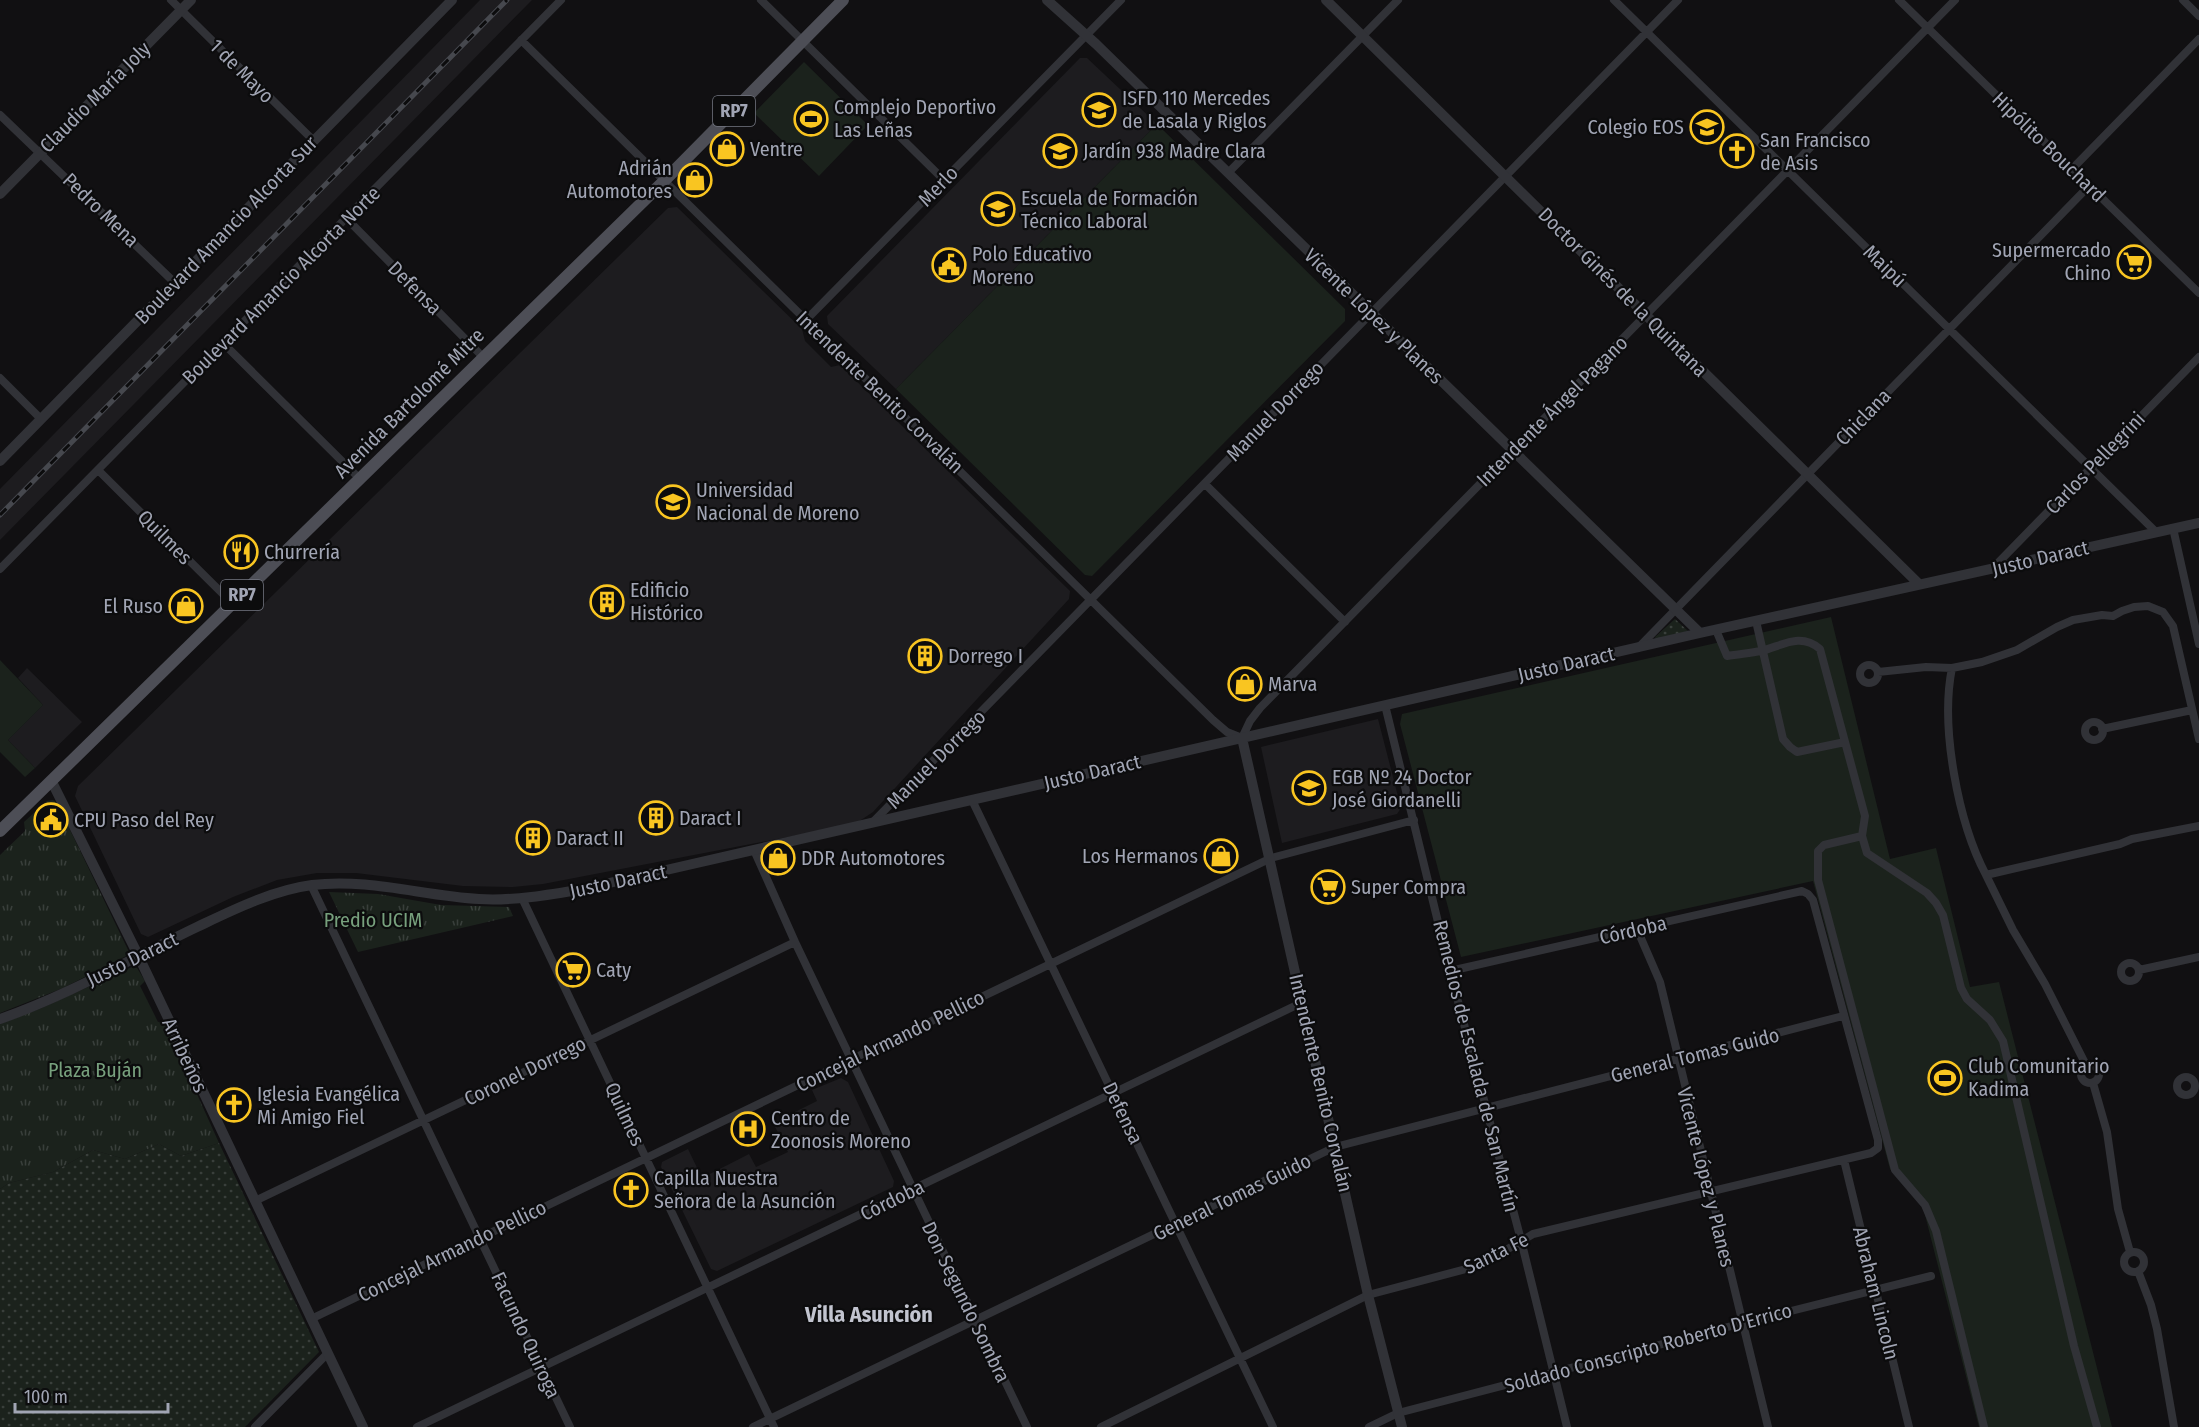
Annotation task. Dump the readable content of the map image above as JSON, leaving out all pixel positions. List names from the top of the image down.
{
  "streets": {
    "main road": ["RP7", "Avenida Bartolomé Mitre"],
    "street": [
      "1 de Mayo",
      "Claudio María Joly",
      "Hipólito Bouchard",
      "Merlo",
      "Pedro Mena",
      "Boulevard Amancio Alcorta Sur",
      "Maipú",
      "Boulevard Amancio Alcorta Norte",
      "Defensa",
      "Doctor Ginés de la Quintana",
      "Vicente López y Planes",
      "Intendente Benito Corvalán",
      "Manuel Dorrego",
      "Intendente Ángel Pagano",
      "Chiclana",
      "Carlos Pellegrini",
      "Quilmes",
      "Justo Daract",
      "Córdoba",
      "Concejal Armando Pellico",
      "Arribeños",
      "General Tomas Guido",
      "Remedios de Escalada de San Martín",
      "Coronel Dorrego",
      "Santa Fe",
      "Abraham Lincoln",
      "Don Segundo Sombra",
      "Facundo Quiroga",
      "Soldado Conscripto Roberto D'Errico"
    ]
  },
  "crossings": [
    ["1 de Mayo", "Claudio María Joly"],
    ["1 de Mayo", "Boulevard Amancio Alcorta Sur"],
    ["Claudio María Joly", "Pedro Mena"],
    ["Hipólito Bouchard", "Intendente Ángel Pagano"],
    ["Hipólito Bouchard", "Chiclana"],
    ["Merlo", "Vicente López y Planes"],
    ["Merlo", "Intendente Benito Corvalán"],
    ["Pedro Mena", "Boulevard Amancio Alcorta Sur"],
    ["Maipú", "Manuel Dorrego"],
    ["Maipú", "Intendente Ángel Pagano"],
    ["Maipú", "Chiclana"],
    ["Maipú", "Carlos Pellegrini"],
    ["Maipú", "Justo Daract"],
    ["Boulevard Amancio Alcorta Norte", "Defensa"],
    ["Boulevard Amancio Alcorta Norte", "Intendente Benito Corvalán"],
    ["Boulevard Amancio Alcorta Norte", "Quilmes"],
    ["Defensa", "Avenida Bartolomé Mitre"],
    ["Defensa", "Justo Daract"],
    ["Defensa", "Córdoba"],
    ["Defensa", "Concejal Armando Pellico"],
    ["Defensa", "General Tomas Guido"],
    ["Defensa", "Santa Fe"],
    ["Doctor Ginés de la Quintana", "Manuel Dorrego"],
    ["Doctor Ginés de la Quintana", "Intendente Ángel Pagano"],
    ["Doctor Ginés de la Quintana", "Chiclana"],
    ["Doctor Ginés de la Quintana", "Justo Daract"],
    ["Vicente López y Planes", "Manuel Dorrego"],
    ["Vicente López y Planes", "Intendente Ángel Pagano"],
    ["Vicente López y Planes", "Chiclana"],
    ["Vicente López y Planes", "Justo Daract"],
    ["Vicente López y Planes", "Córdoba"],
    ["Vicente López y Planes", "General Tomas Guido"],
    ["Vicente López y Planes", "Santa Fe"],
    ["Vicente López y Planes", "Soldado Conscripto Roberto D'Errico"],
    ["Intendente Benito Corvalán", "Avenida Bartolomé Mitre"],
    ["Intendente Benito Corvalán", "Manuel Dorrego"],
    ["Intendente Benito Corvalán", "Intendente Ángel Pagano"],
    ["Intendente Benito Corvalán", "Justo Daract"],
    ["Intendente Benito Corvalán", "Córdoba"],
    ["Intendente Benito Corvalán", "Concejal Armando Pellico"],
    ["Intendente Benito Corvalán", "General Tomas Guido"],
    ["Intendente Benito Corvalán", "Santa Fe"],
    ["Intendente Benito Corvalán", "Soldado Conscripto Roberto D'Errico"],
    ["Avenida Bartolomé Mitre", "Quilmes"],
    ["Avenida Bartolomé Mitre", "Arribeños"],
    ["Manuel Dorrego", "Justo Daract"],
    ["Intendente Ángel Pagano", "Justo Daract"],
    ["Chiclana", "Justo Daract"],
    ["Carlos Pellegrini", "Justo Daract"],
    ["Quilmes", "Justo Daract"],
    ["Quilmes", "Córdoba"],
    ["Quilmes", "Concejal Armando Pellico"],
    ["Quilmes", "General Tomas Guido"],
    ["Quilmes", "Coronel Dorrego"],
    ["Justo Daract", "Arribeños"],
    ["Justo Daract", "Remedios de Escalada de San Martín"],
    ["Justo Daract", "Don Segundo Sombra"],
    ["Justo Daract", "Facundo Quiroga"],
    ["Córdoba", "General Tomas Guido"],
    ["Córdoba", "Remedios de Escalada de San Martín"],
    ["Córdoba", "Santa Fe"],
    ["Córdoba", "Don Segundo Sombra"],
    ["Córdoba", "Facundo Quiroga"],
    ["Concejal Armando Pellico", "Arribeños"],
    ["Concejal Armando Pellico", "Remedios de Escalada de San Martín"],
    ["Concejal Armando Pellico", "Don Segundo Sombra"],
    ["Concejal Armando Pellico", "Facundo Quiroga"],
    ["Arribeños", "Coronel Dorrego"],
    ["General Tomas Guido", "Remedios de Escalada de San Martín"],
    ["General Tomas Guido", "Santa Fe"],
    ["General Tomas Guido", "Don Segundo Sombra"],
    ["Remedios de Escalada de San Martín", "Santa Fe"],
    ["Remedios de Escalada de San Martín", "Soldado Conscripto Roberto D'Errico"],
    ["Coronel Dorrego", "Don Segundo Sombra"],
    ["Coronel Dorrego", "Facundo Quiroga"],
    ["Santa Fe", "Abraham Lincoln"],
    ["Abraham Lincoln", "Soldado Conscripto Roberto D'Errico"]
  ],
  "districts": ["Villa Asunción"],
  "parks": ["Predio UCIM", "Plaza Buján"],
  "places": {
    "school or university": [
      "ISFD 110 Mercedes de Lasala y Riglos",
      "Colegio EOS",
      "Jardín 938 Madre Clara",
      "Escuela de Formación Técnico Laboral",
      "Universidad Nacional de Moreno",
      "EGB Nº 24 Doctor José Giordanelli"
    ],
    "sports": ["Complejo Deportivo Las Leñas", "Club Comunitario Kadima"],
    "shop": [
      "Ventre",
      "Adrián Automotores",
      "El Ruso",
      "Marva",
      "Los Hermanos",
      "DDR Automotores"
    ],
    "church": ["San Francisco de Asis", "Iglesia Evangélica Mi Amigo Fiel", "Capilla Nuestra Señora de la Asunción"],
    "supermarket": ["Supermercado Chino", "Super Compra", "Caty"],
    "public building": ["Polo Educativo Moreno", "CPU Paso del Rey"],
    "restaurant": ["Churrería"],
    "building": [
      "Edificio Histórico",
      "Dorrego I",
      "Daract I",
      "Daract II"
    ],
    "hospital": ["Centro de Zoonosis Moreno"]
  },
  "scale_bar": "100 m"
}
